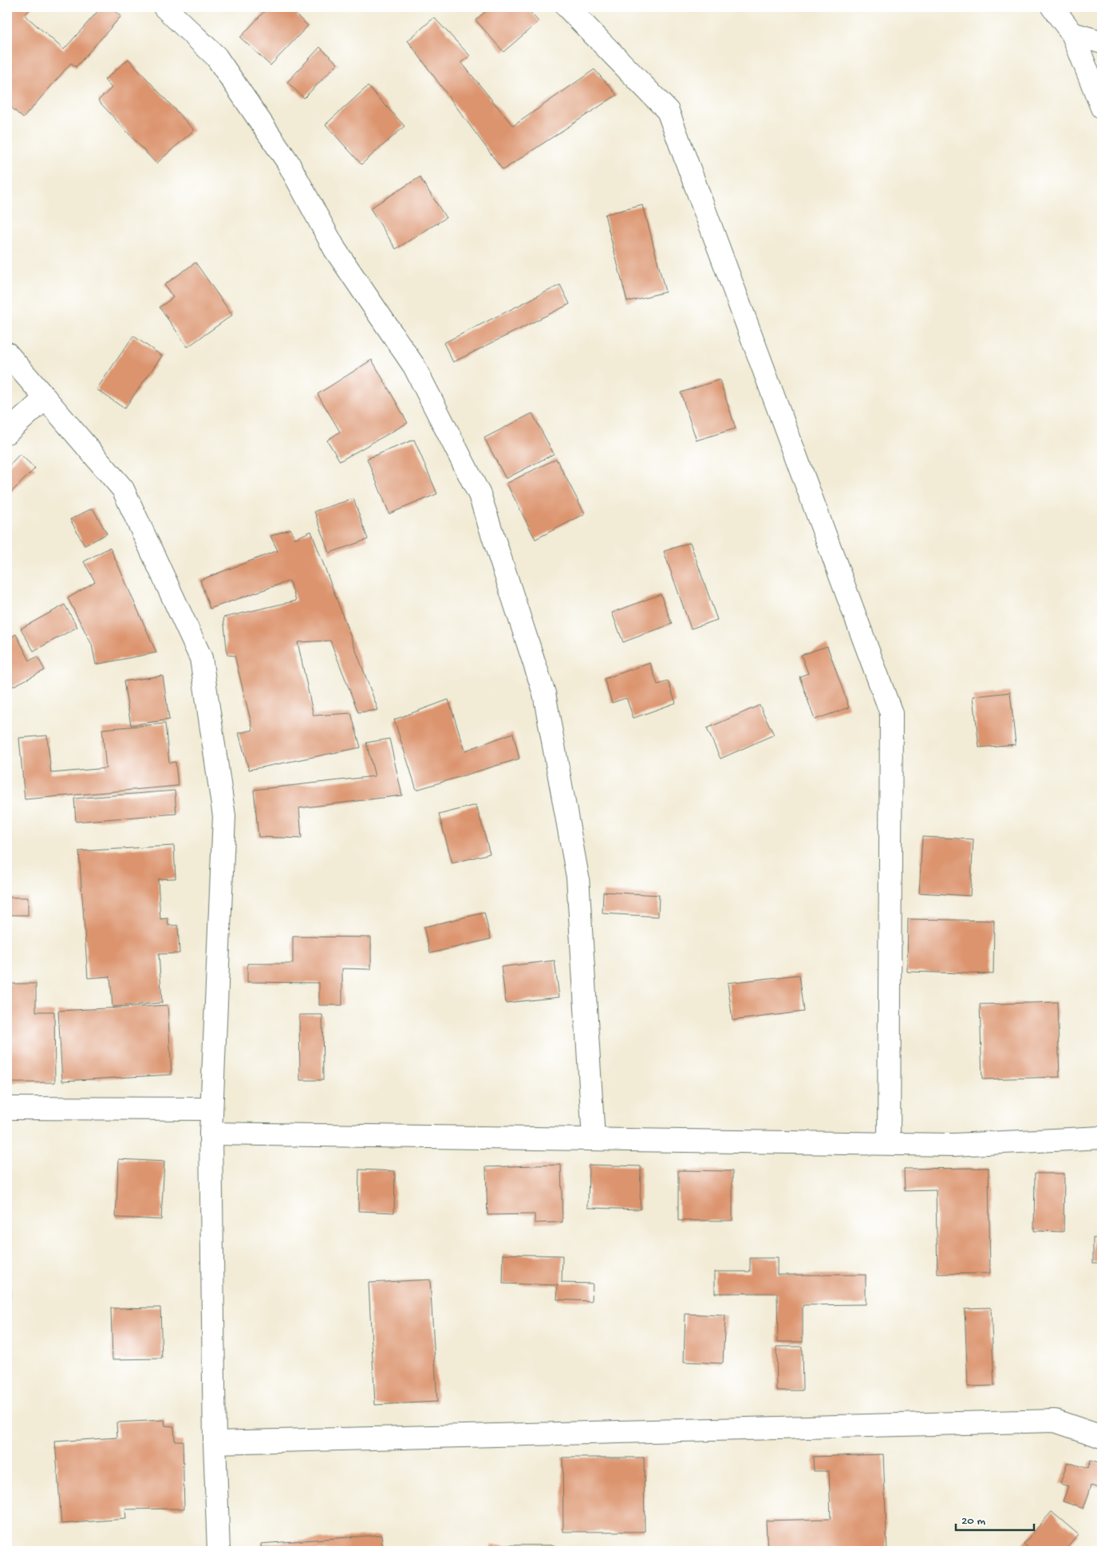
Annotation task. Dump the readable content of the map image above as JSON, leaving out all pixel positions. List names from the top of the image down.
{
  "scale_bar": "20 m"
}
